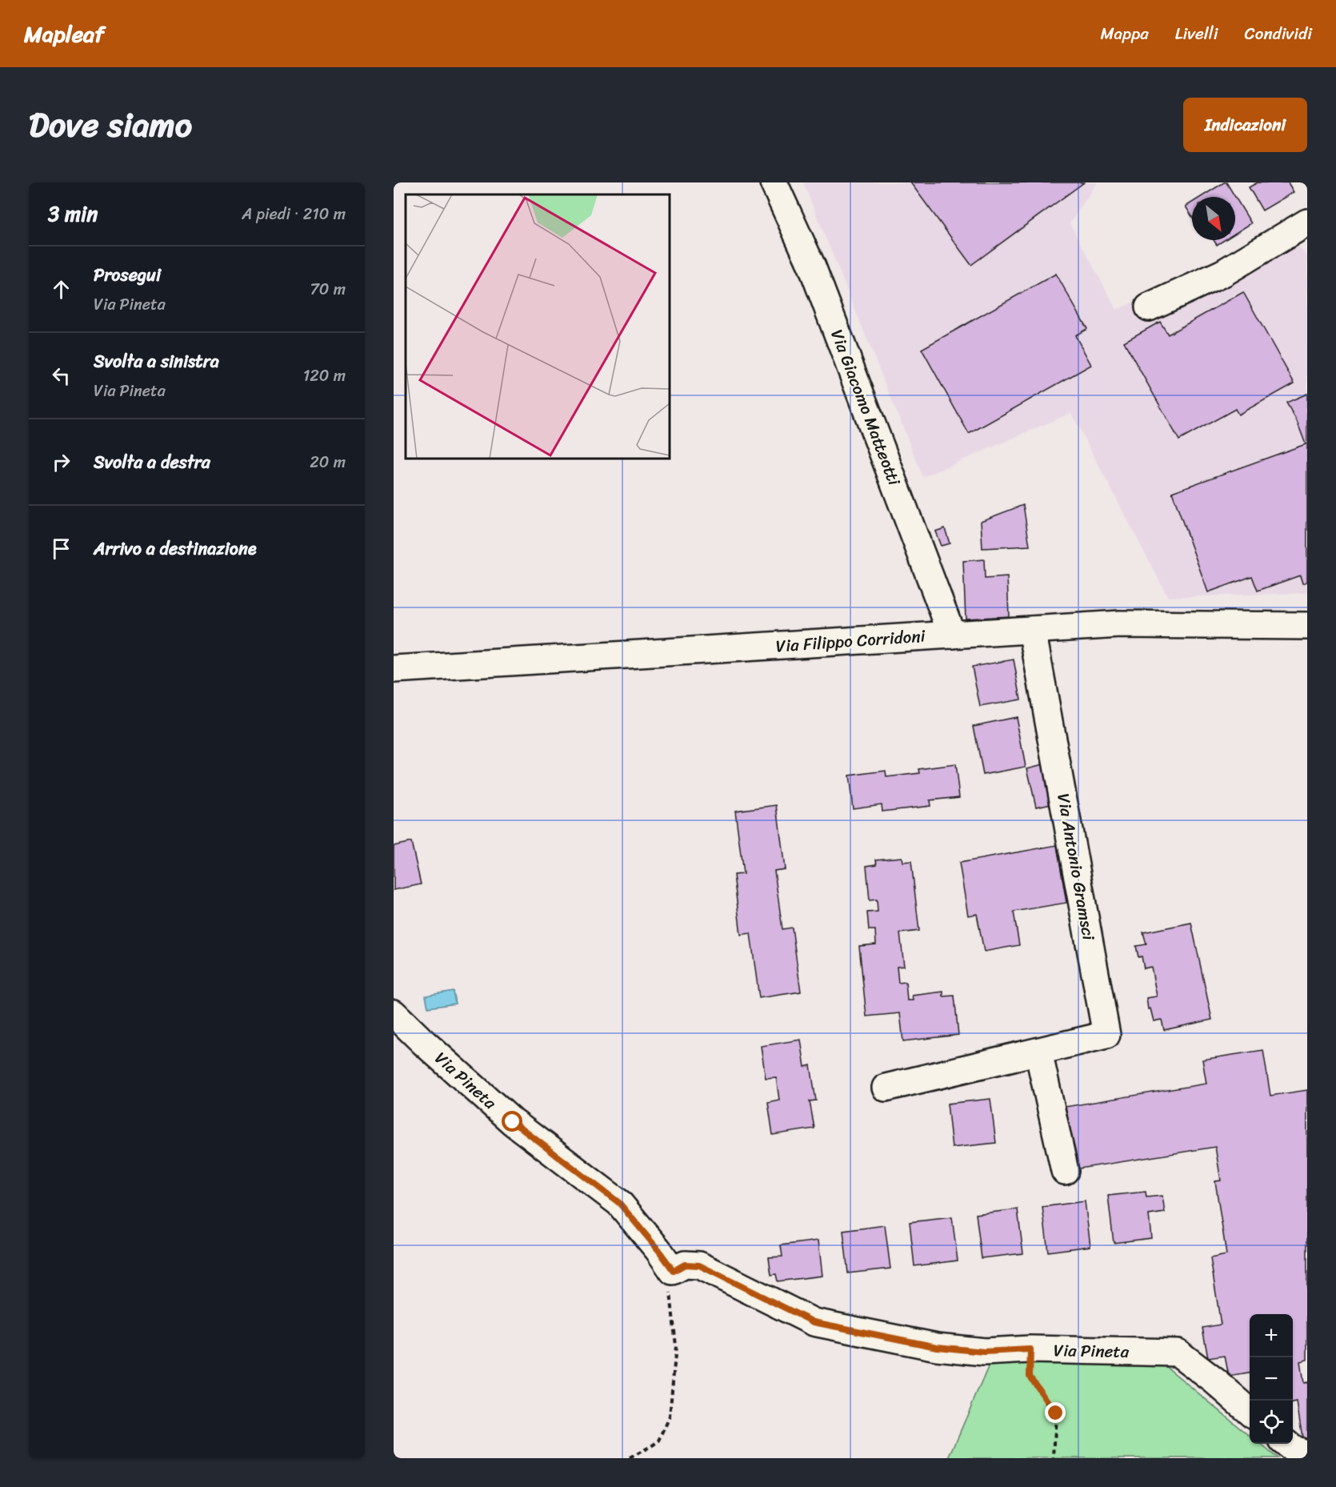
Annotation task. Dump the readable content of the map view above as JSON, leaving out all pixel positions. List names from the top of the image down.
{
  "streets": {
    "street": [
      "Via Giacomo Matteotti",
      "Via Filippo Corridoni",
      "Via Antonio Gramsci",
      "Via Pineta"
    ]
  },
  "crossings": [
    ["Via Giacomo Matteotti", "Via Filippo Corridoni"],
    ["Via Filippo Corridoni", "Via Antonio Gramsci"]
  ],
  "north": "bottom right",
  "page": {
    "header": "Mapleaf",
    "nav": ["Mappa", "Livelli", "Condividi"],
    "title": "Dove siamo",
    "buttons": "Indicazioni",
    "heading": ["3 min", "A piedi · 210 m"],
    "list": [
      ["Prosegui", "Via Pineta", "70 m"],
      ["Svolta a sinistra", "Via Pineta", "120 m"],
      ["Svolta a destra", "20 m"],
      "Arrivo a destinazione"
    ],
    "map_buttons": ["+", "−"]
  }
}
